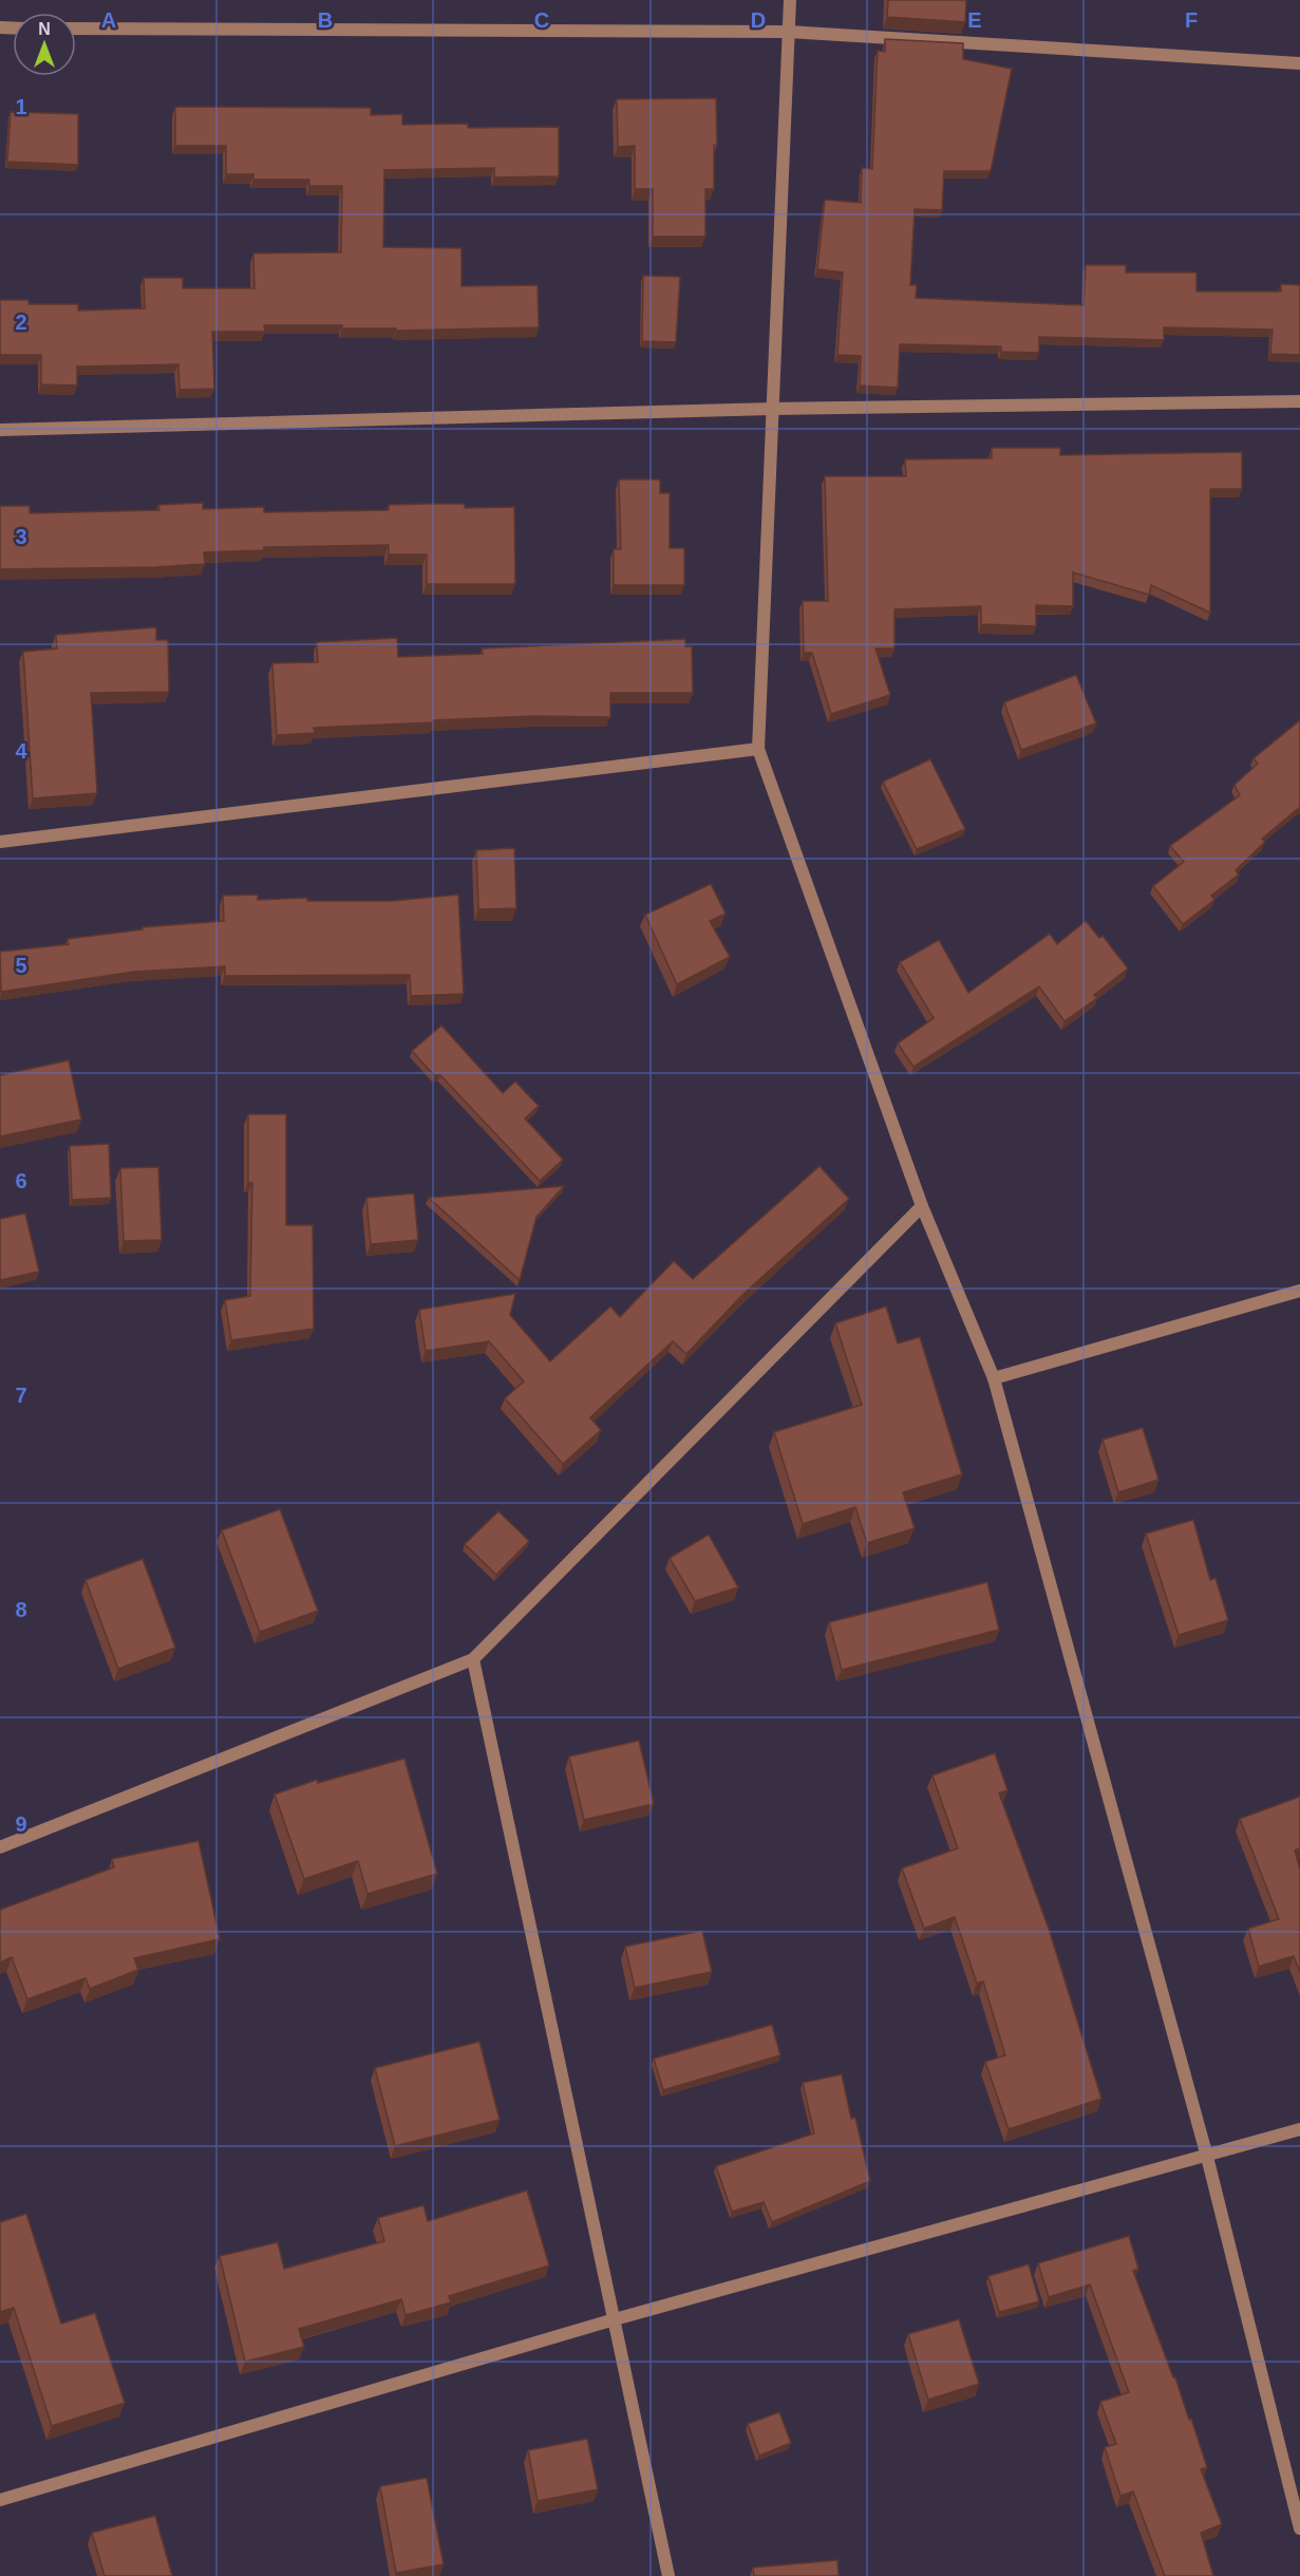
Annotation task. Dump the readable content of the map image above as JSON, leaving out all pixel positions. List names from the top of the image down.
{
  "north": "top",
  "grid": {
    "columns": [
      "A",
      "B",
      "C",
      "D",
      "E",
      "F"
    ],
    "rows": [
      "1",
      "2",
      "3",
      "4",
      "5",
      "6",
      "7",
      "8",
      "9"
    ]
  }
}
